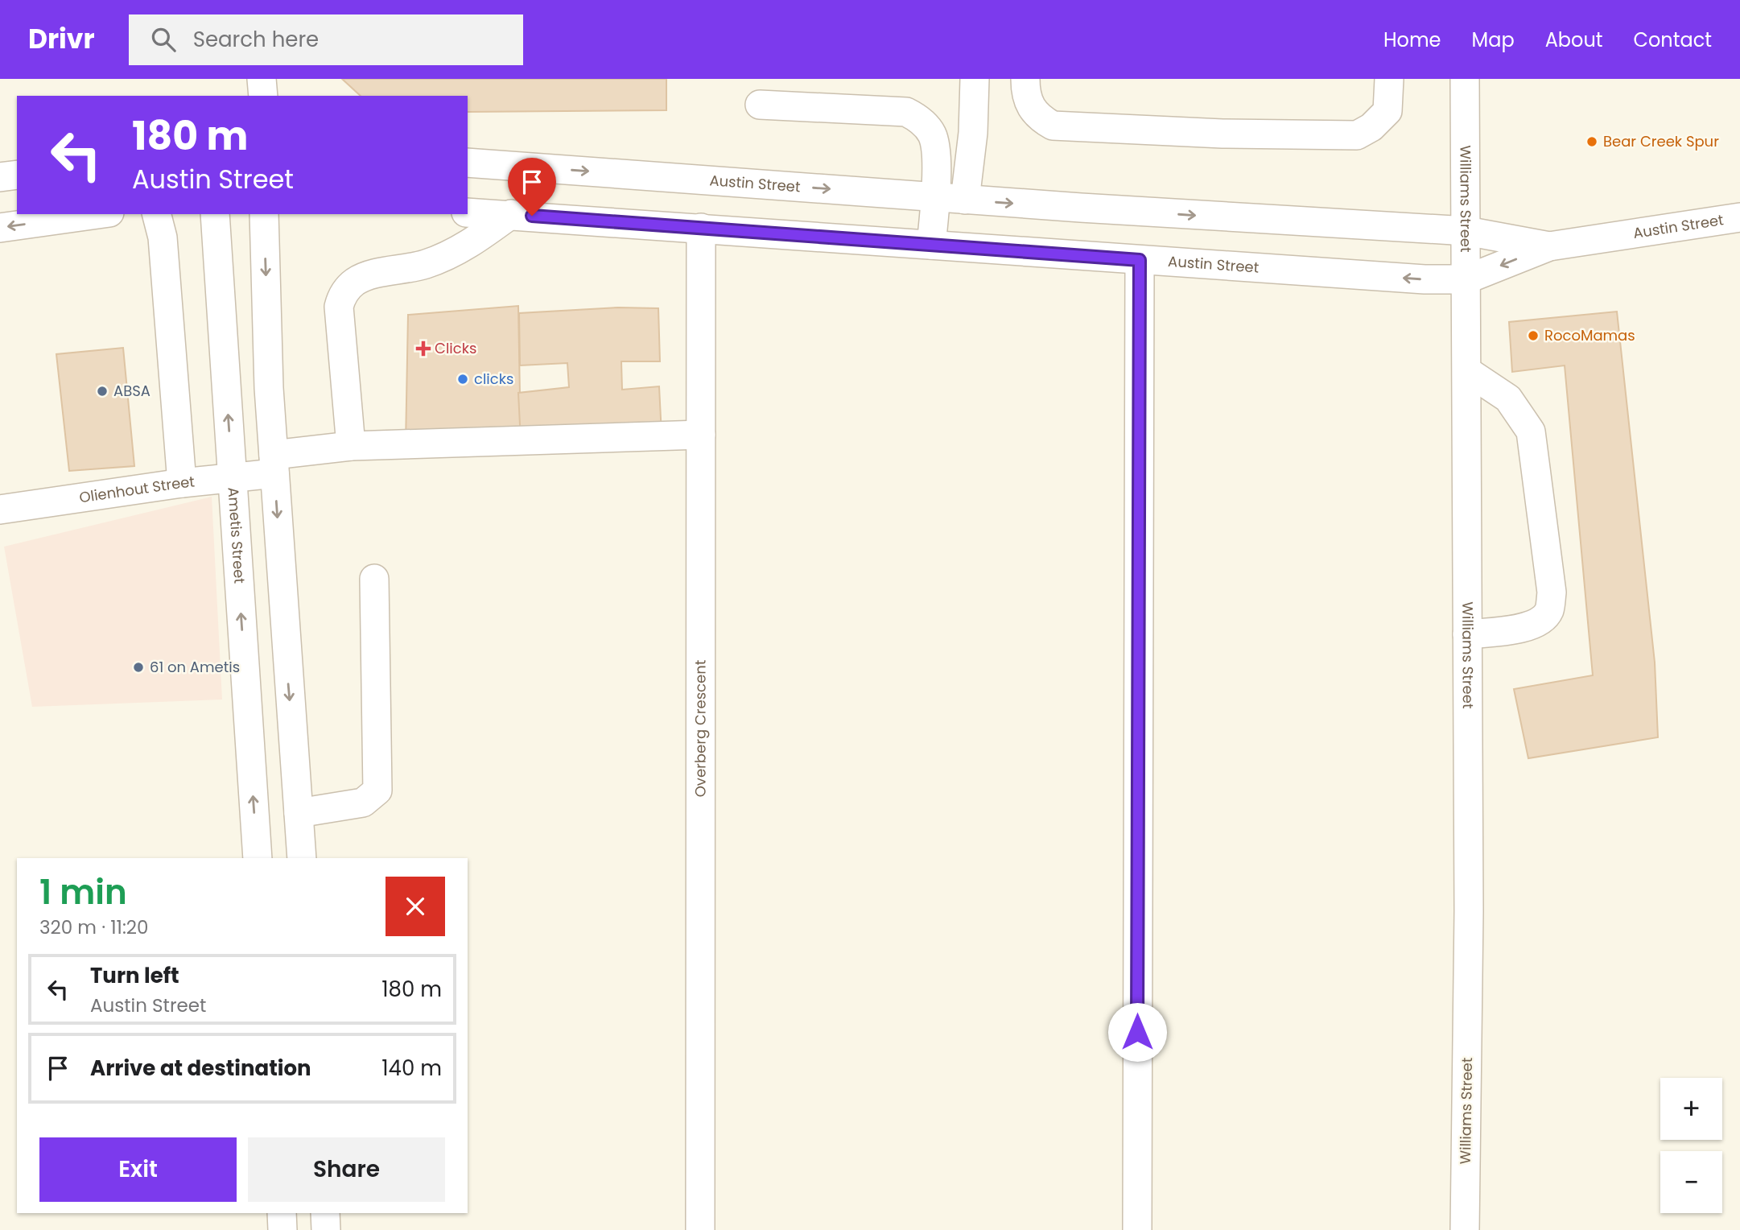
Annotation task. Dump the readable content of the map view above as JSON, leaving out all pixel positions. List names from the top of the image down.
{
  "streets": {
    "street": [
      "Austin Street",
      "Williams Street",
      "Olienhout Street",
      "Ametis Street",
      "Overberg Crescent"
    ]
  },
  "crossings": [
    ["Austin Street", "Williams Street"],
    ["Austin Street", "Overberg Crescent"],
    ["Olienhout Street", "Ametis Street"],
    ["Olienhout Street", "Overberg Crescent"]
  ],
  "places": {
    "other": [
      "Bear Creek Spur",
      "RocoMamas",
      "clicks",
      "ABSA",
      "61 on Ametis"
    ],
    "health": ["Clicks"]
  },
  "page": {
    "header": "Drivr",
    "search": "Search here",
    "nav": [
      "Home",
      "Map",
      "About",
      "Contact"
    ],
    "turn": ["180 m", "Austin Street"],
    "heading": ["1 min", "320 m · 11:20"],
    "list": [
      {
        "name": "Turn left",
        "note": "Austin Street",
        "value": "180 m"
      },
      {
        "name": "Arrive at destination",
        "value": "140 m"
      }
    ],
    "map_buttons": ["+", "−"],
    "buttons": ["Exit", "Share"]
  }
}
